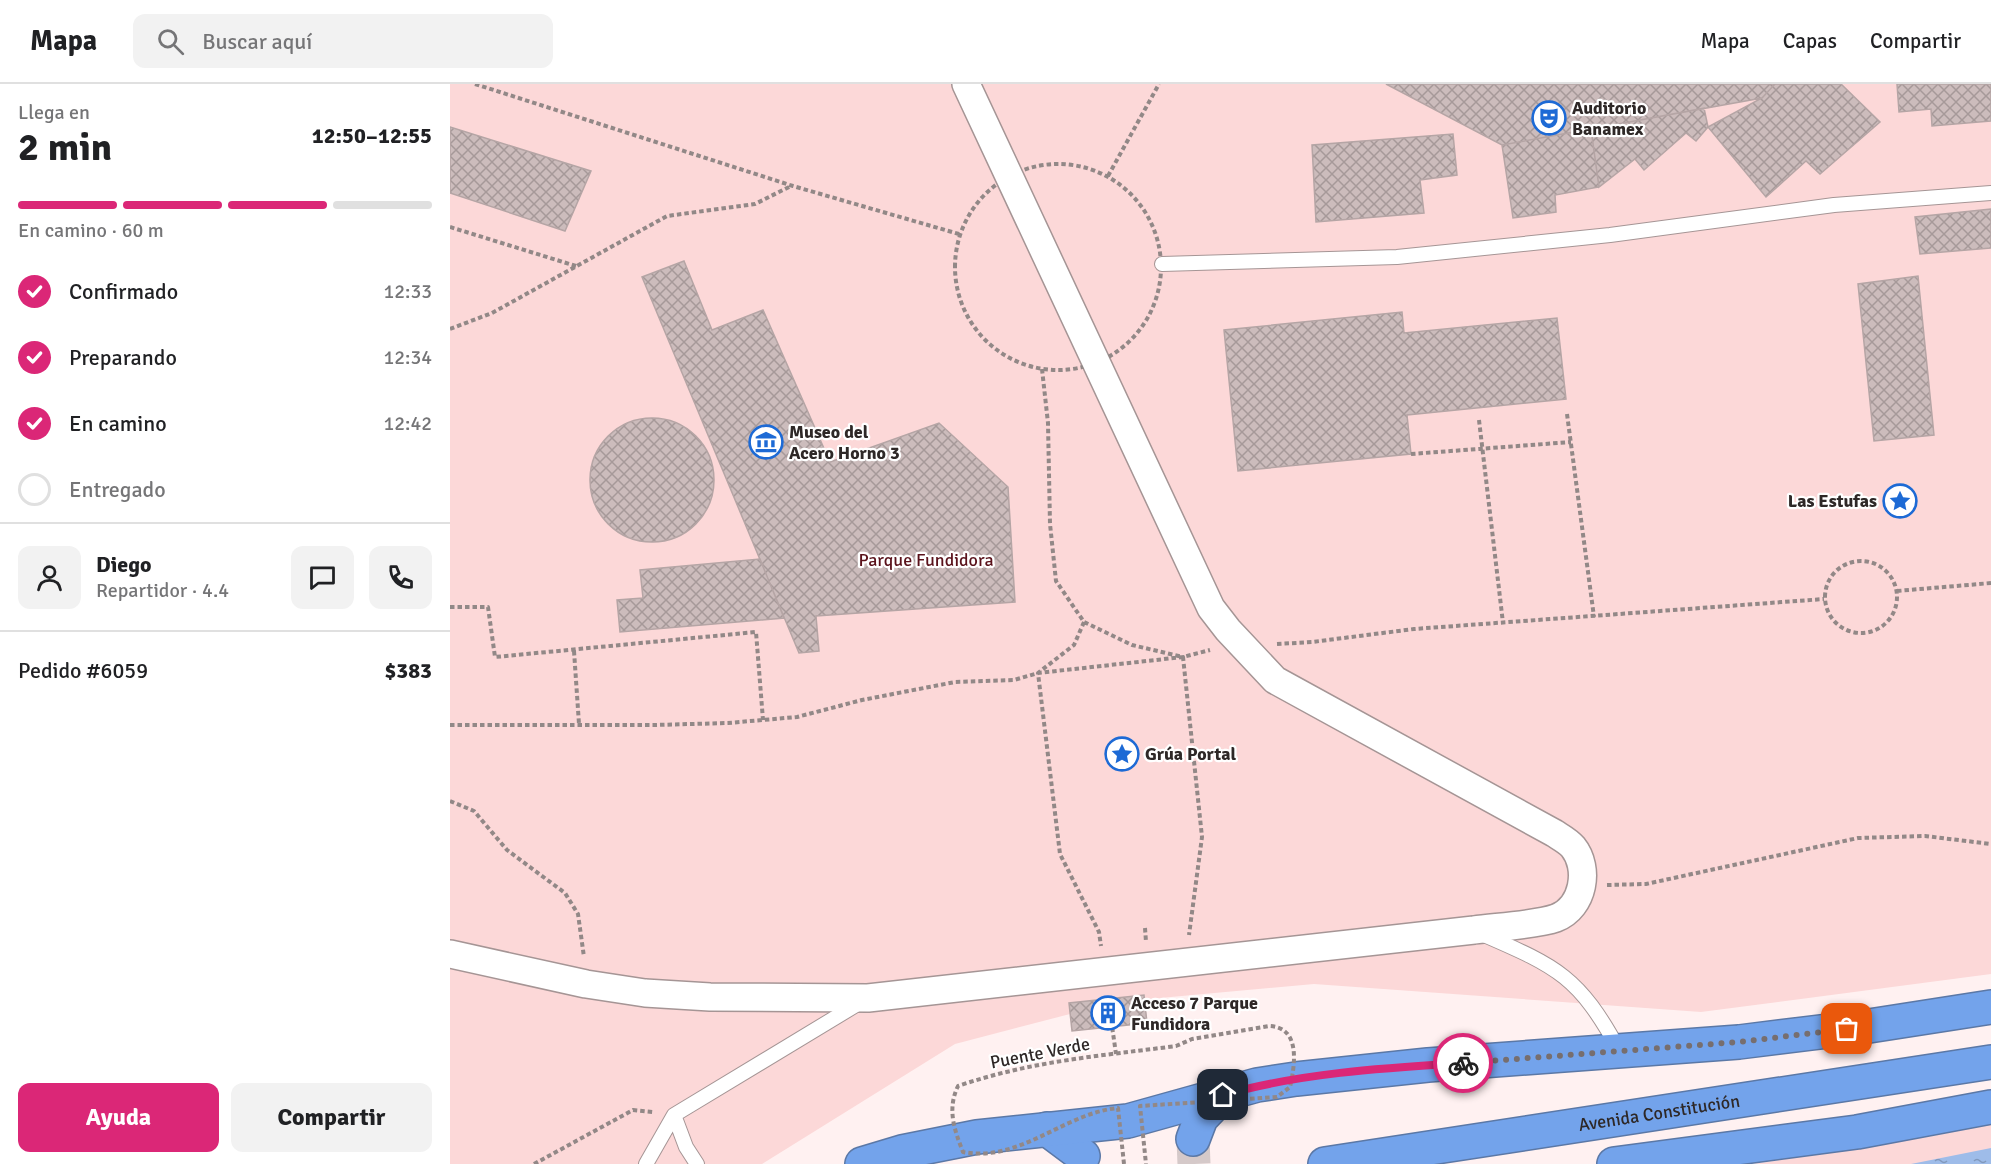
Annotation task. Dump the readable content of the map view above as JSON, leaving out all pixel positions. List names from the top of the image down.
{
  "streets": {
    "highway": ["Avenida Constitución"],
    "path": ["Puente Verde"]
  },
  "parks": ["Parque Fundidora"],
  "places": {
    "theatre": ["Auditorio Banamex"],
    "museum": ["Museo del Acero Horno 3"],
    "place": ["Las Estufas", "Grúa Portal"],
    "building": ["Acceso 7 Parque Fundidora"]
  },
  "page": {
    "header": "Mapa",
    "search": "Buscar aquí",
    "nav": ["Mapa", "Capas", "Compartir"],
    "heading": ["2 min", "Llega en", "12:50–12:55"],
    "panel": [
      "Diego",
      "Repartidor · 4.4",
      "Pedido #6059",
      "$383"
    ],
    "bar": "En camino · 60 m",
    "list": [
      ["Confirmado", "12:33"],
      ["Preparando", "12:34"],
      ["En camino", "12:42"],
      "Entregado"
    ],
    "buttons": ["Ayuda", "Compartir"]
  }
}
